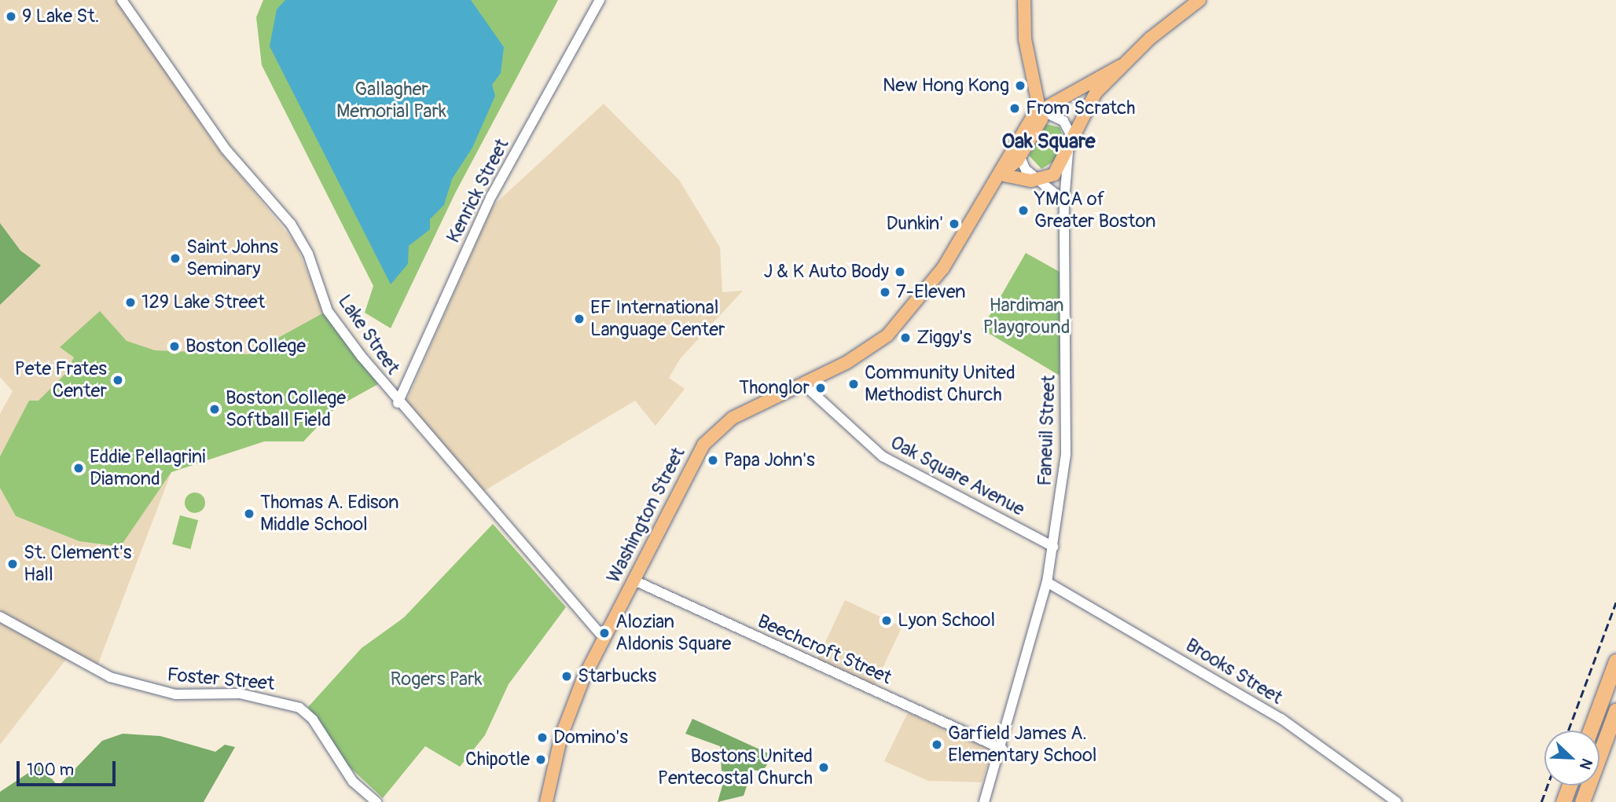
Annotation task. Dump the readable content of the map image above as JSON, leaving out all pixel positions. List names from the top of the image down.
{
  "streets": {
    "main road": ["Faneuil Street", "Washington Street"],
    "street": [
      "Kenrick Street",
      "Lake Street",
      "Oak Square Avenue",
      "Beechcroft Street",
      "Brooks Street",
      "Foster Street"
    ]
  },
  "crossings": [
    ["Kenrick Street", "Lake Street"],
    ["Lake Street", "Washington Street"],
    ["Faneuil Street", "Oak Square Avenue"],
    ["Faneuil Street", "Washington Street"],
    ["Faneuil Street", "Beechcroft Street"],
    ["Faneuil Street", "Brooks Street"],
    ["Oak Square Avenue", "Washington Street"],
    ["Washington Street", "Beechcroft Street"]
  ],
  "districts": ["Oak Square"],
  "parks": ["Gallagher Memorial Park", "Hardiman Playground", "Rogers Park"],
  "places": [
    "9 Lake St.",
    "New Hong Kong",
    "From Scratch",
    "YMCA of Greater Boston",
    "Dunkin'",
    "Saint Johns Seminary",
    "J & K Auto Body",
    "7-Eleven",
    "129 Lake Street",
    "EF International Language Center",
    "Ziggy's",
    "Boston College",
    "Pete Frates Center",
    "Community United Methodist Church",
    "Thonglor",
    "Boston College Softball Field",
    "Papa John's",
    "Eddie Pellagrini Diamond",
    "Thomas A. Edison Middle School",
    "St. Clement's Hall",
    "Lyon School",
    "Alozian Aldonis Square",
    "Starbucks",
    "Domino's",
    "Garfield James A. Elementary School",
    "Chipotle",
    "Bostons United Pentecostal Church"
  ],
  "scale_bar": "100 m",
  "north": "bottom right"
}
